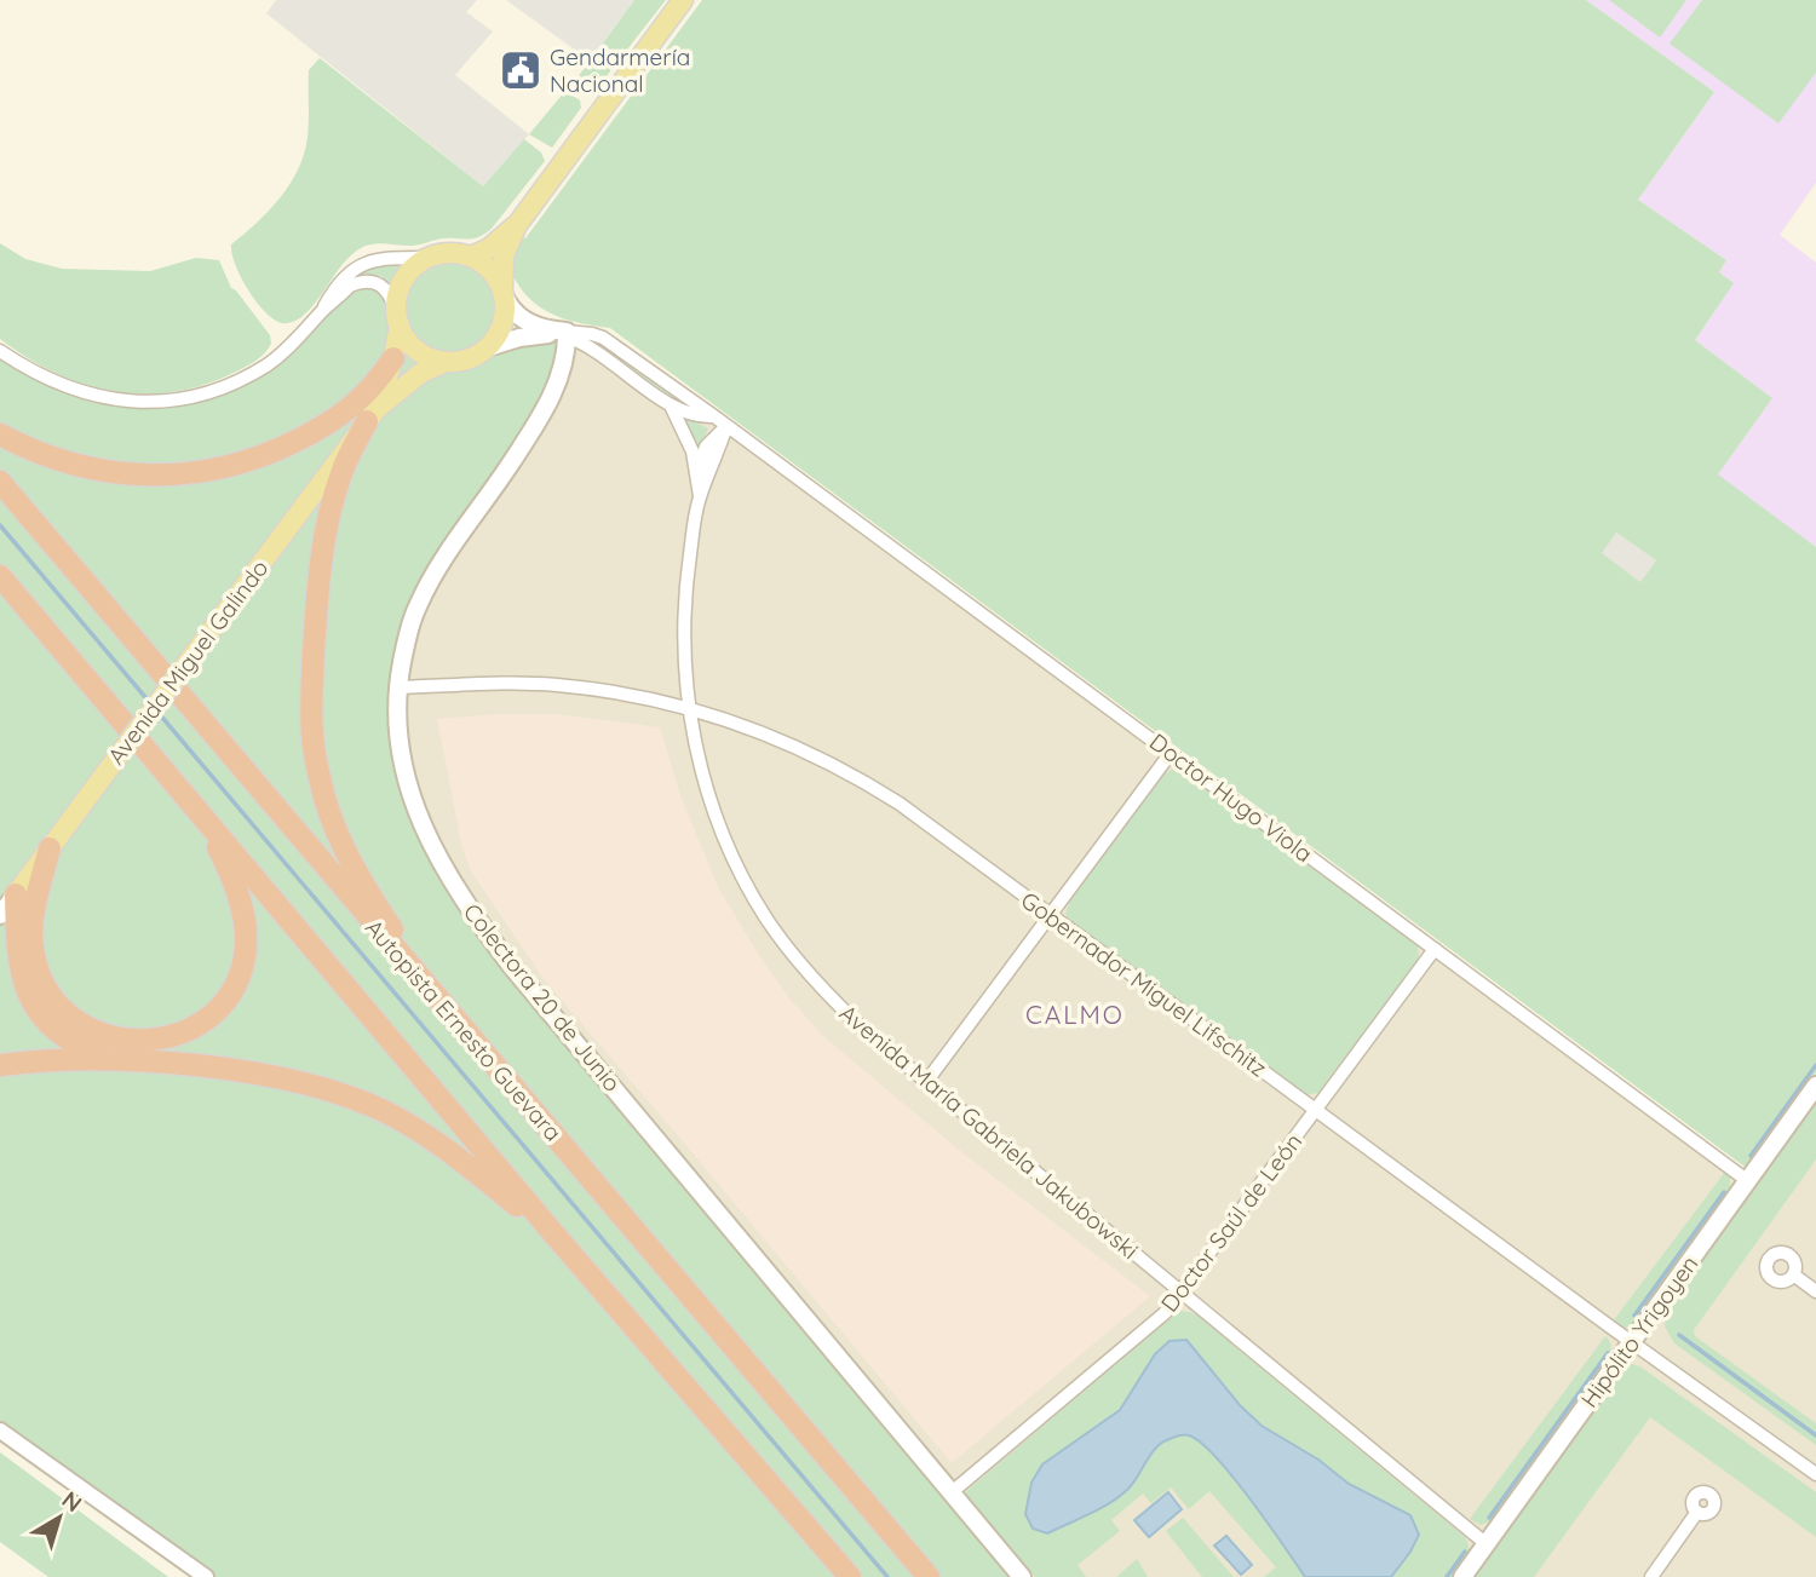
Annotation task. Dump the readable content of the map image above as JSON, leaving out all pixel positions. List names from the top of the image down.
{
  "streets": {
    "highway": ["Autopista Ernesto Guevara"],
    "main road": [
      "Avenida Miguel Galindo",
      "Doctor Hugo Viola",
      "Colectora 20 de Junio",
      "Hipólito Yrigoyen"
    ],
    "street": ["Gobernador Miguel Lifschitz", "Avenida María Gabriela Jakubowski", "Doctor Saúl de León"]
  },
  "crossings": [
    ["Avenida Miguel Galindo", "Doctor Hugo Viola"],
    ["Doctor Hugo Viola", "Colectora 20 de Junio"],
    ["Doctor Hugo Viola", "Avenida María Gabriela Jakubowski"],
    ["Doctor Hugo Viola", "Doctor Saúl de León"],
    ["Doctor Hugo Viola", "Hipólito Yrigoyen"],
    ["Gobernador Miguel Lifschitz", "Colectora 20 de Junio"],
    ["Gobernador Miguel Lifschitz", "Avenida María Gabriela Jakubowski"],
    ["Gobernador Miguel Lifschitz", "Doctor Saúl de León"],
    ["Gobernador Miguel Lifschitz", "Hipólito Yrigoyen"],
    ["Colectora 20 de Junio", "Doctor Saúl de León"],
    ["Avenida María Gabriela Jakubowski", "Doctor Saúl de León"],
    ["Avenida María Gabriela Jakubowski", "Hipólito Yrigoyen"]
  ],
  "districts": ["CALMO"],
  "places": {
    "public building": ["Gendarmería Nacional"]
  },
  "north": "top right"
}
